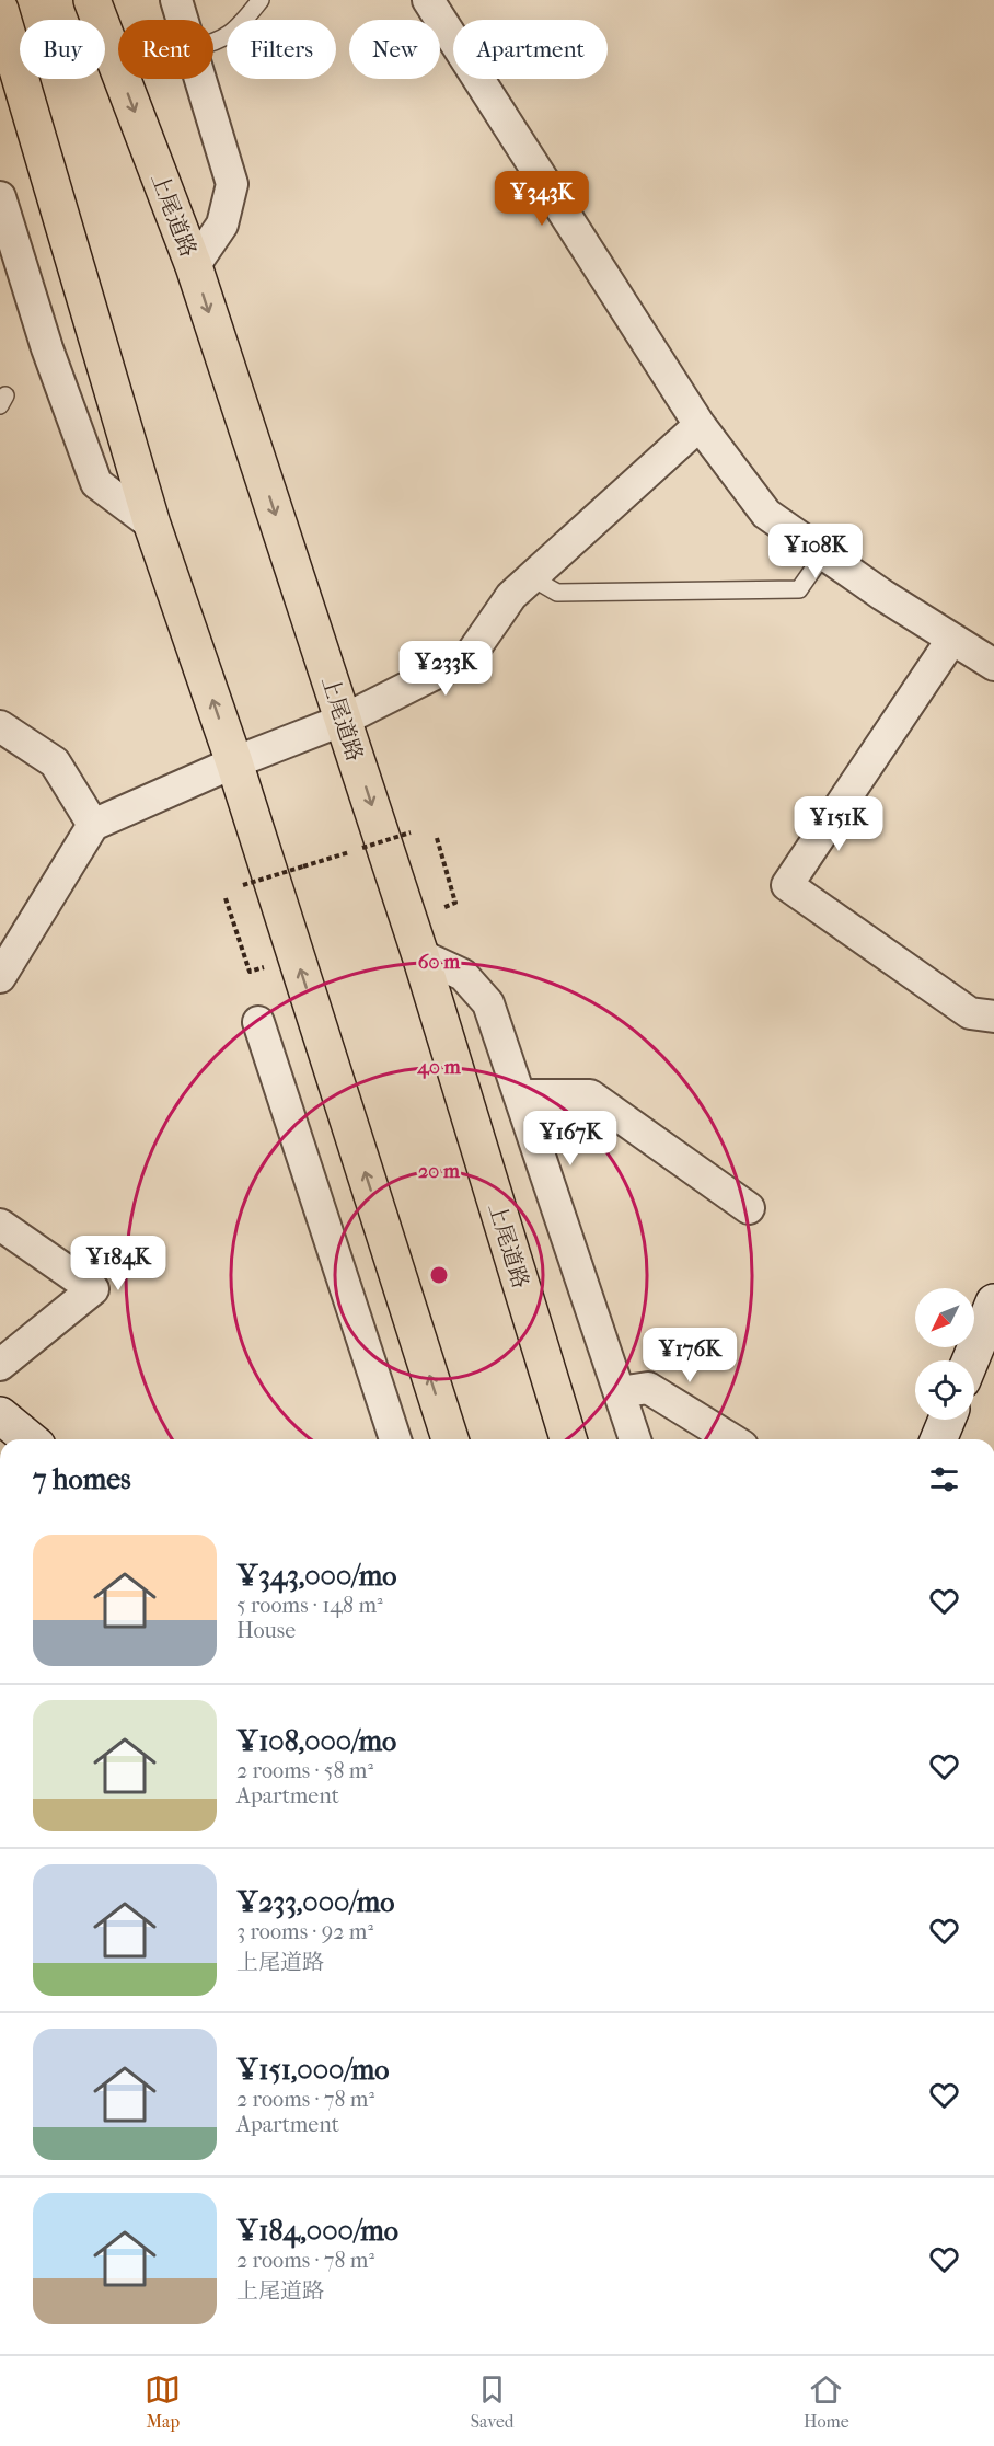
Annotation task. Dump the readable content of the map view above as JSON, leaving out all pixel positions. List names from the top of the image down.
{
  "streets": {
    "highway": ["上尾道路"]
  },
  "north": "bottom left",
  "page": {
    "chip": [
      "Buy",
      "Rent",
      "Filters",
      "New",
      "Apartment"
    ],
    "price": [
      "¥343K",
      "¥108K",
      "¥233K",
      "¥151K",
      "¥167K",
      "¥184K",
      "¥176K"
    ],
    "heading": "7 homes",
    "list": [
      {
        "name": "¥343,000/mo",
        "note": "5 rooms · 148 m² · House"
      },
      {
        "name": "¥108,000/mo",
        "note": "2 rooms · 58 m² · Apartment"
      },
      {
        "name": "¥233,000/mo",
        "note": "3 rooms · 92 m² · 上尾道路"
      },
      {
        "name": "¥151,000/mo",
        "note": "2 rooms · 78 m² · Apartment"
      },
      {
        "name": "¥184,000/mo",
        "note": "2 rooms · 78 m² · 上尾道路"
      }
    ],
    "tabs": ["Map", "Saved", "Home"]
  },
  "rings": ["60 m", "40 m", "20 m"]
}
